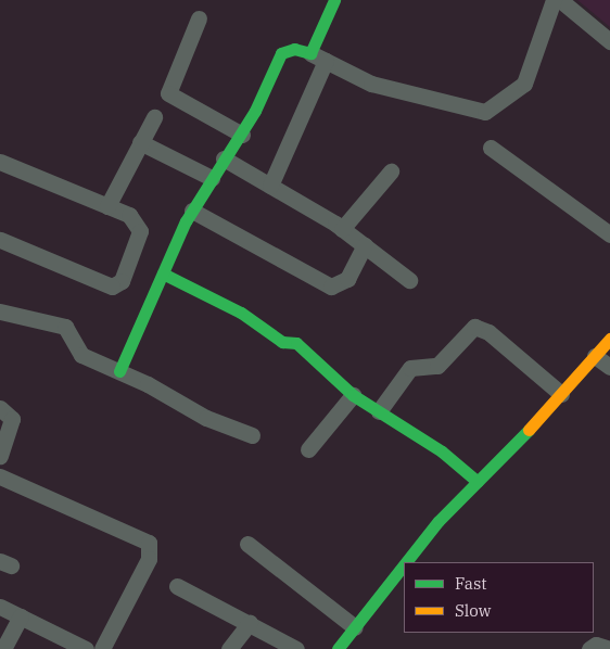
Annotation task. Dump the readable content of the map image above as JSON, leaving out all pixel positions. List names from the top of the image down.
{
  "legend": ["Fast", "Slow"]
}
